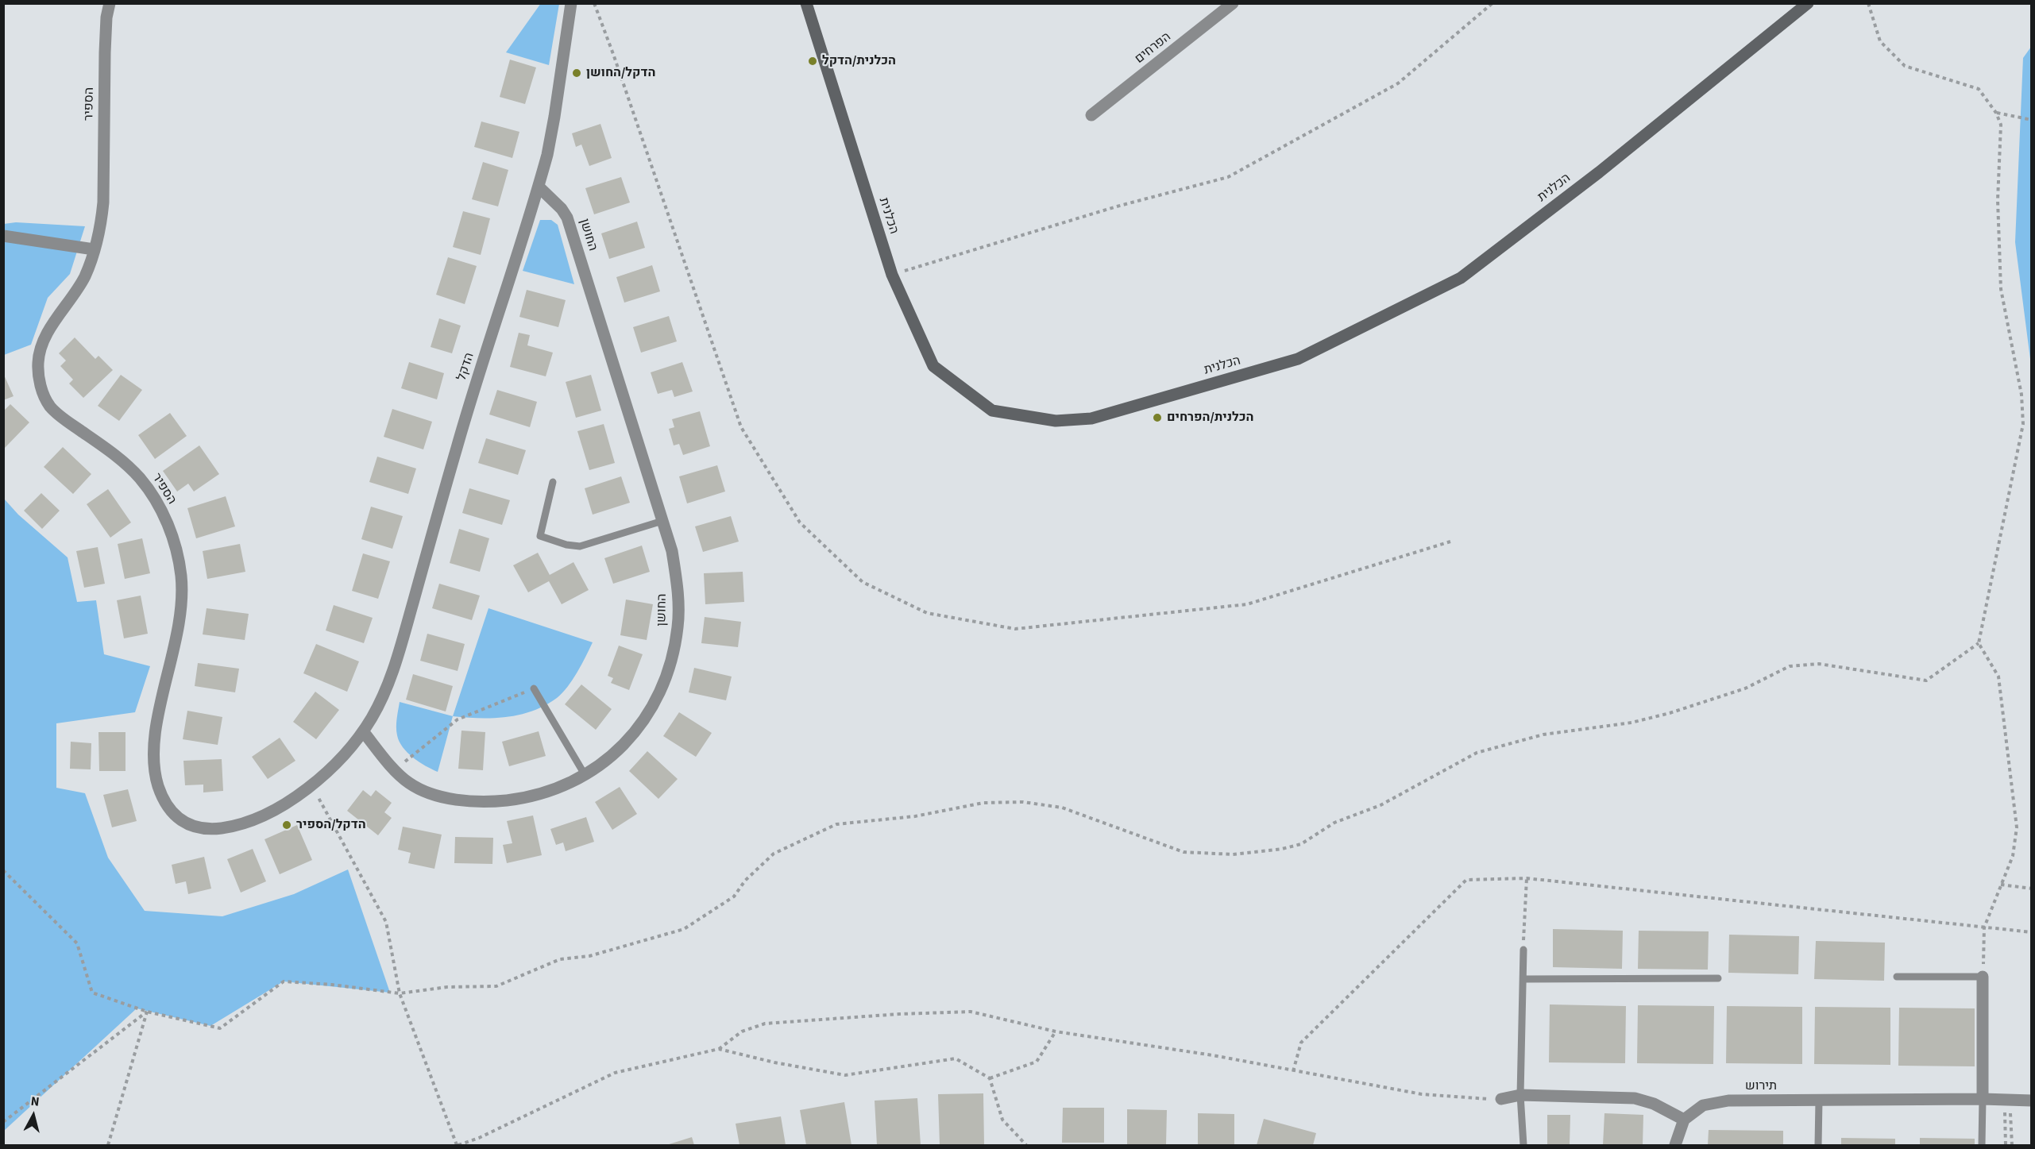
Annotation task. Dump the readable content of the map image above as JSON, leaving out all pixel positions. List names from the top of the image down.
{
  "streets": {
    "street": [
      "הפרחים",
      "הספיר",
      "הכלנית",
      "החושן",
      "הדקל",
      "תירוש"
    ]
  },
  "crossings": [
    ["הספיר", "החושן"],
    ["הספיר", "הדקל"],
    ["החושן", "הדקל"]
  ],
  "places": [
    "הכלנית/הדקל",
    "הדקל/החושן",
    "הכלנית/הפרחים",
    "הדקל/הספיר"
  ],
  "north": "top"
}
